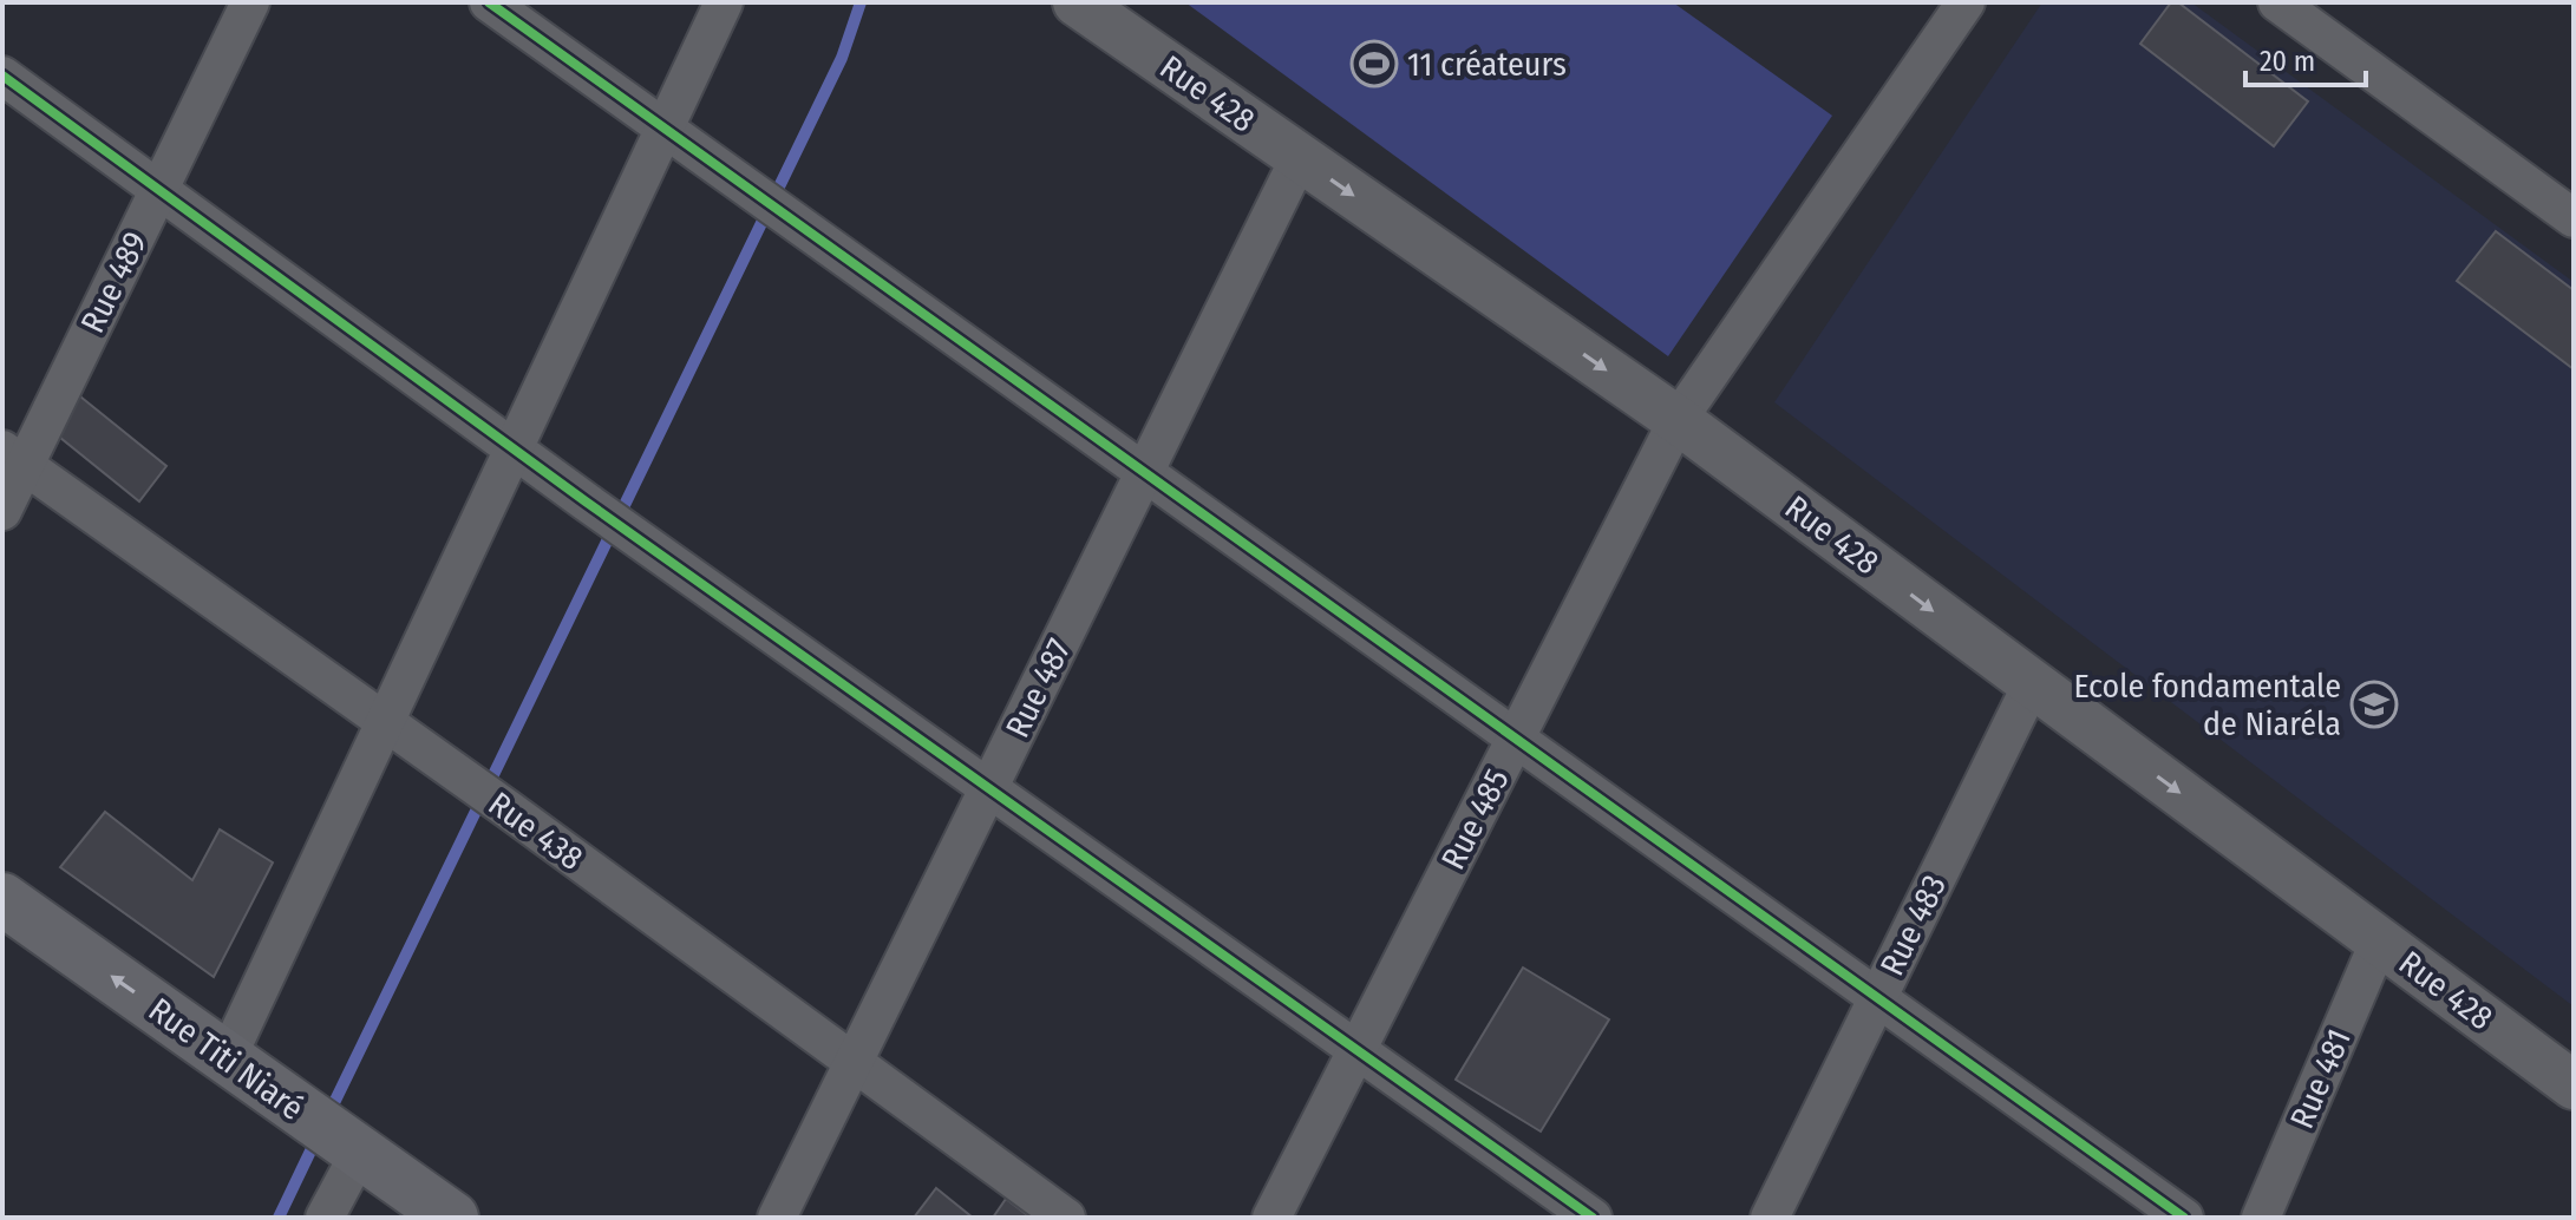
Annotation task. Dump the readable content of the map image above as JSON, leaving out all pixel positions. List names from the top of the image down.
{
  "streets": {
    "main road": ["Rue Titi Niaré"],
    "street": [
      "Rue 428",
      "Rue 489",
      "Rue 487",
      "Rue 485",
      "Rue 438",
      "Rue 483",
      "Rue 481"
    ]
  },
  "crossings": [
    ["Rue 428", "Rue 487"],
    ["Rue 428", "Rue 485"],
    ["Rue 428", "Rue 483"],
    ["Rue 428", "Rue 481"],
    ["Rue 489", "Rue 438"],
    ["Rue 487", "Rue 438"]
  ],
  "one_way": ["Rue Titi Niaré"],
  "places": {
    "sports": ["11 créateurs"],
    "school or university": ["Ecole fondamentale de Niaréla"]
  },
  "scale_bar": "20 m"
}
